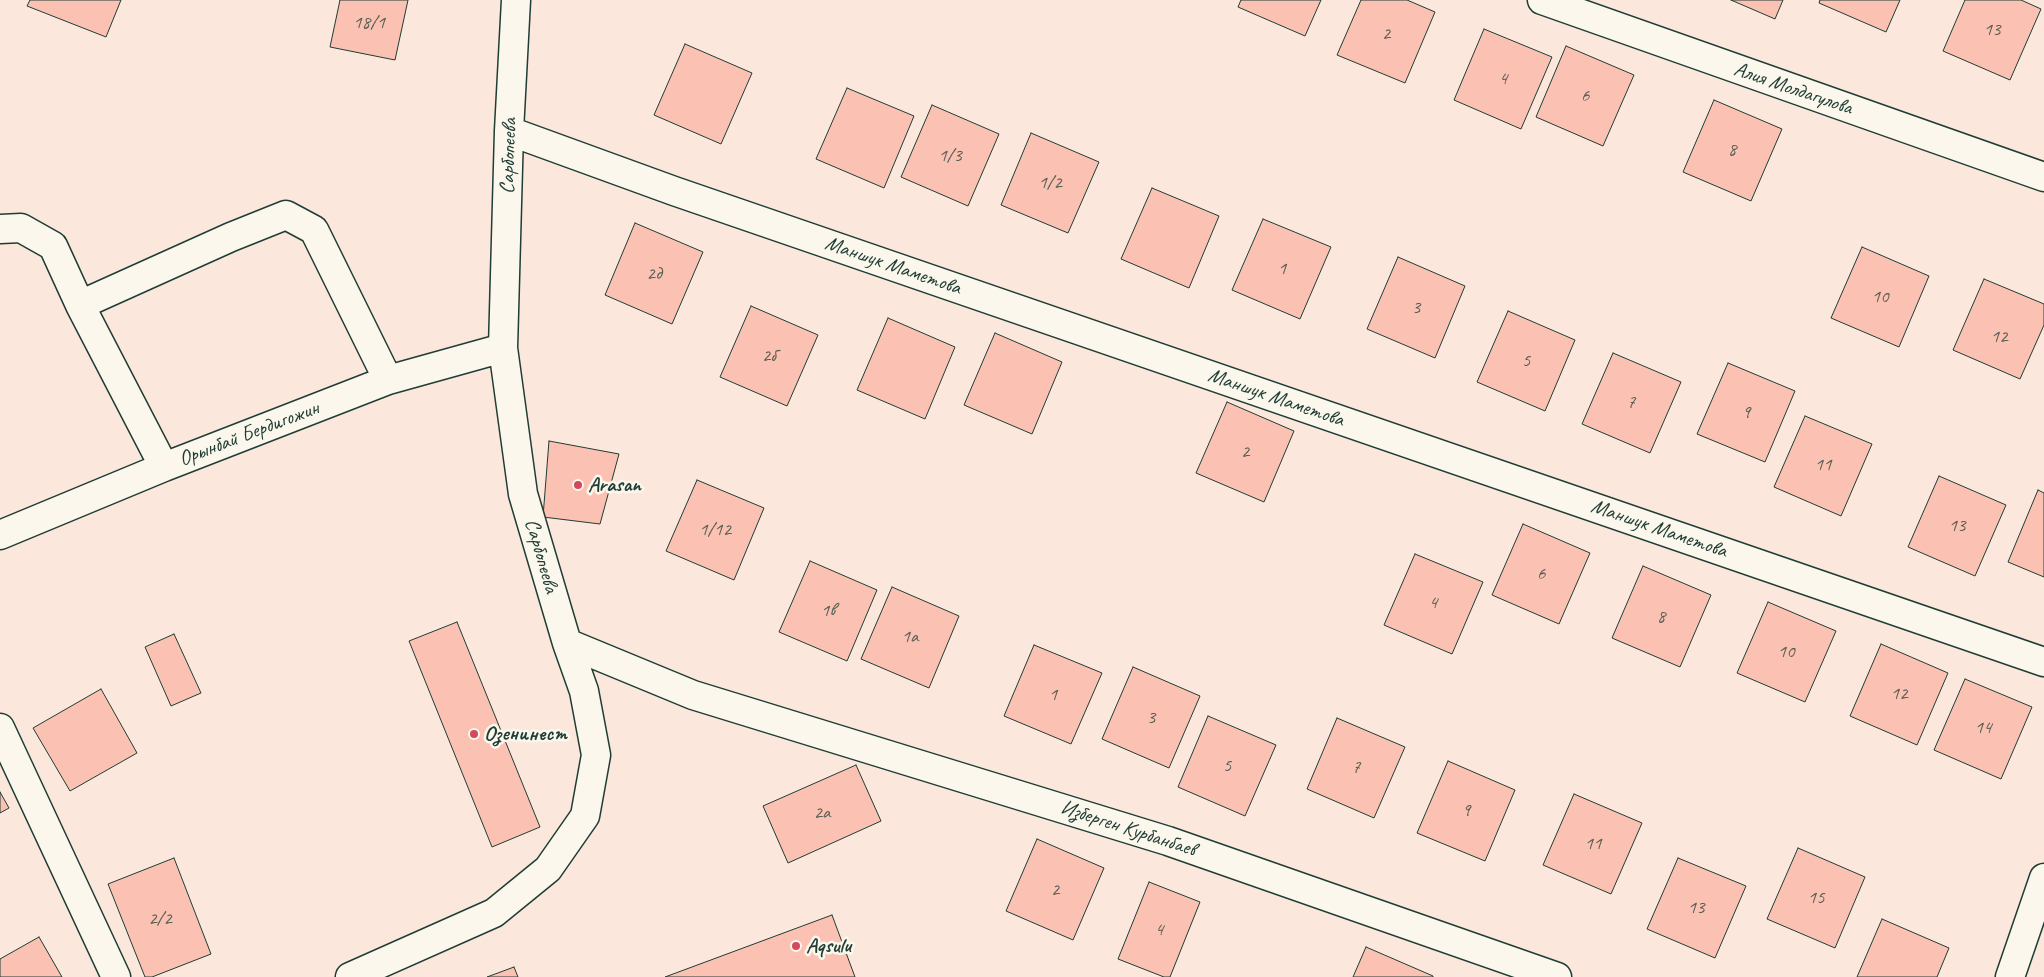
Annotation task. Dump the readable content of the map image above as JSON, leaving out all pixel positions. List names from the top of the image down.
{
  "streets": {
    "street": [
      "Алия Молдагулова",
      "Сарбопеева",
      "Маншук Маметова",
      "Орынбай Бердигожин",
      "Изберген Курбанбаев"
    ]
  },
  "crossings": [
    ["Сарбопеева", "Маншук Маметова"],
    ["Сарбопеева", "Орынбай Бердигожин"],
    ["Сарбопеева", "Изберген Курбанбаев"]
  ],
  "places": ["Arasan", "Озенинест", "Aqsulu"],
  "house_numbers": [
    "18/1",
    "13",
    "2",
    "4",
    "6",
    "8",
    "1/3",
    "1/2",
    "1",
    "2д",
    "10",
    "3",
    "12",
    "2б",
    "5",
    "7",
    "9",
    "2",
    "11",
    "13",
    "1/12",
    "6",
    "4",
    "1в",
    "8",
    "1а",
    "10",
    "12",
    "1",
    "3",
    "14",
    "5",
    "7",
    "9",
    "2а",
    "11",
    "2",
    "15",
    "13",
    "2/2",
    "4"
  ]
}
